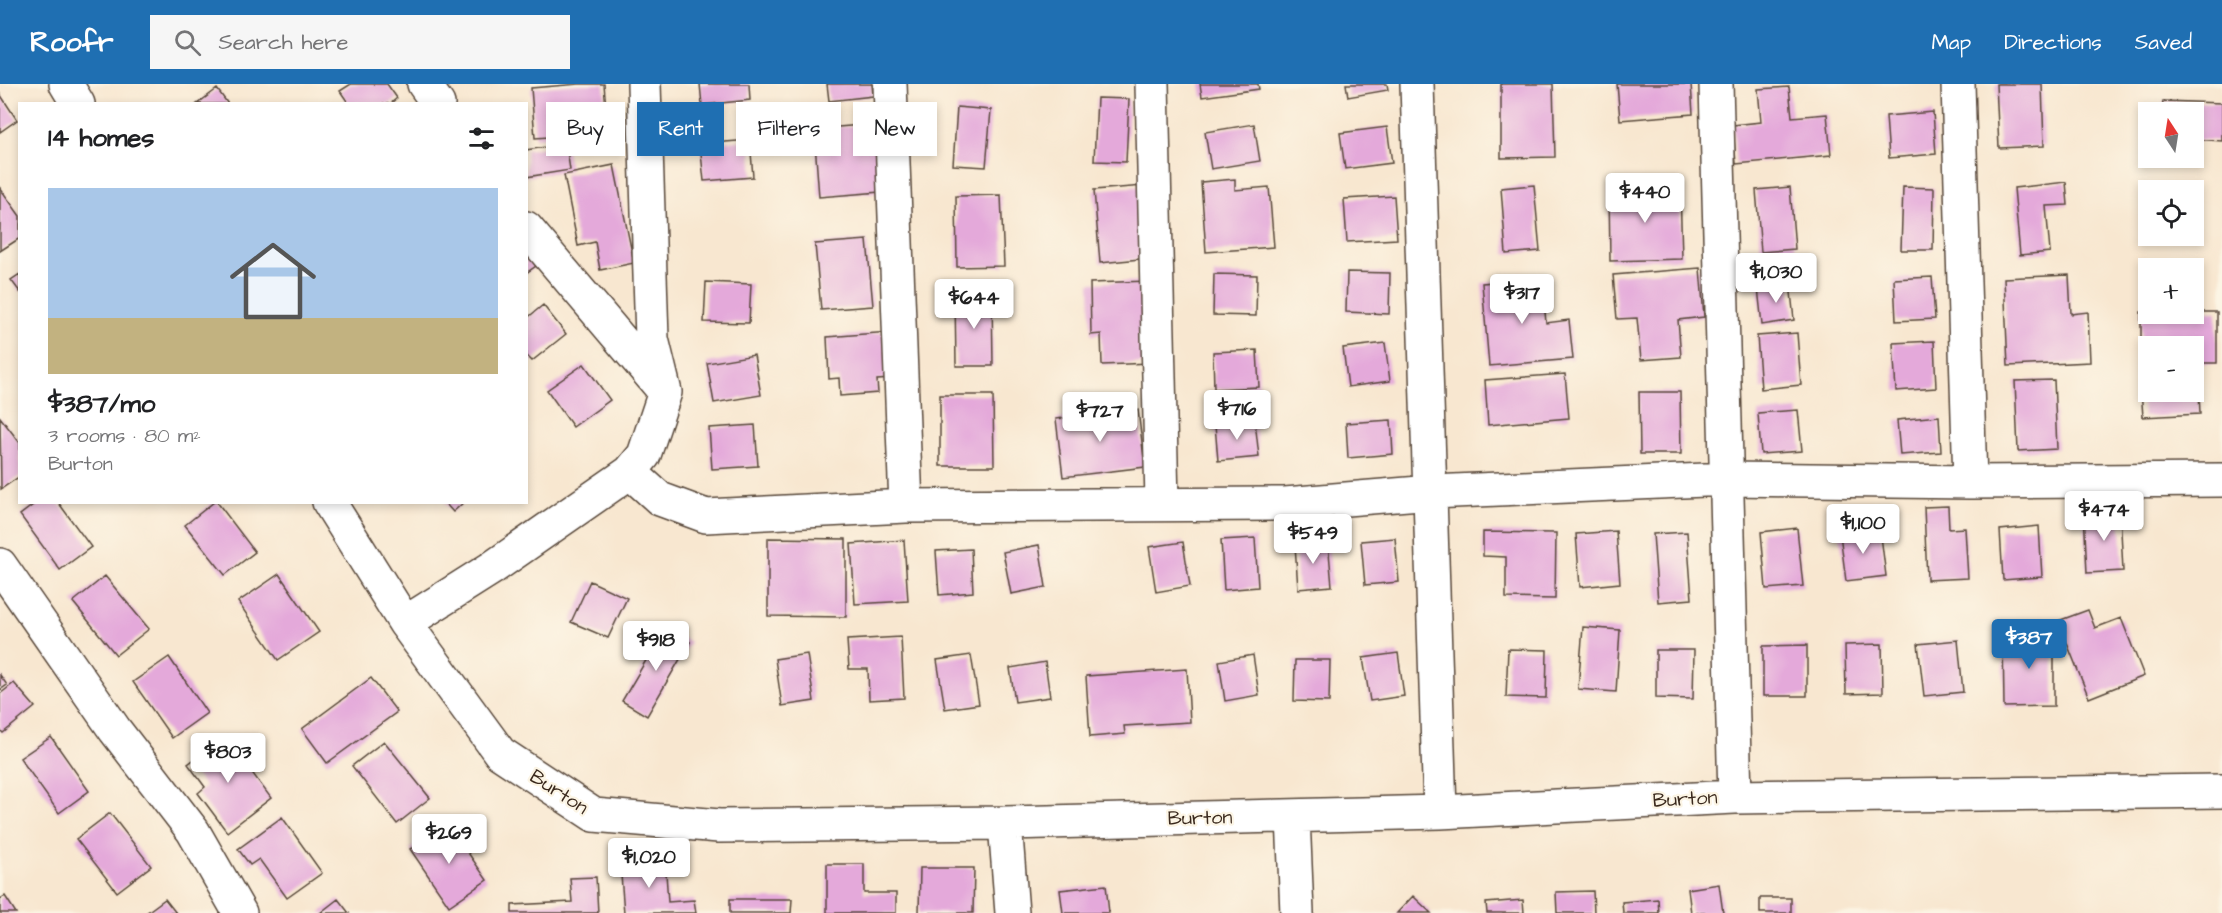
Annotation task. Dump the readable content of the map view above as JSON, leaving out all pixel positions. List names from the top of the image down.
{
  "streets": {
    "street": ["Burton"]
  },
  "north": "top",
  "page": {
    "header": "Roofr",
    "search": "Search here",
    "nav": ["Map", "Directions", "Saved"],
    "map_buttons": ["+", "−"],
    "chip": [
      "Buy",
      "Rent",
      "Filters",
      "New"
    ],
    "heading": "14 homes",
    "price": [
      "$440",
      "$1,030",
      "$317",
      "$644",
      "$716",
      "$727",
      "$474",
      "$1,100",
      "$549",
      "$387",
      "$918",
      "$803",
      "$269",
      "$1,020"
    ],
    "list": [
      {
        "name": "$387/mo",
        "note": "3 rooms · 80 m² · Burton"
      }
    ]
  }
}
